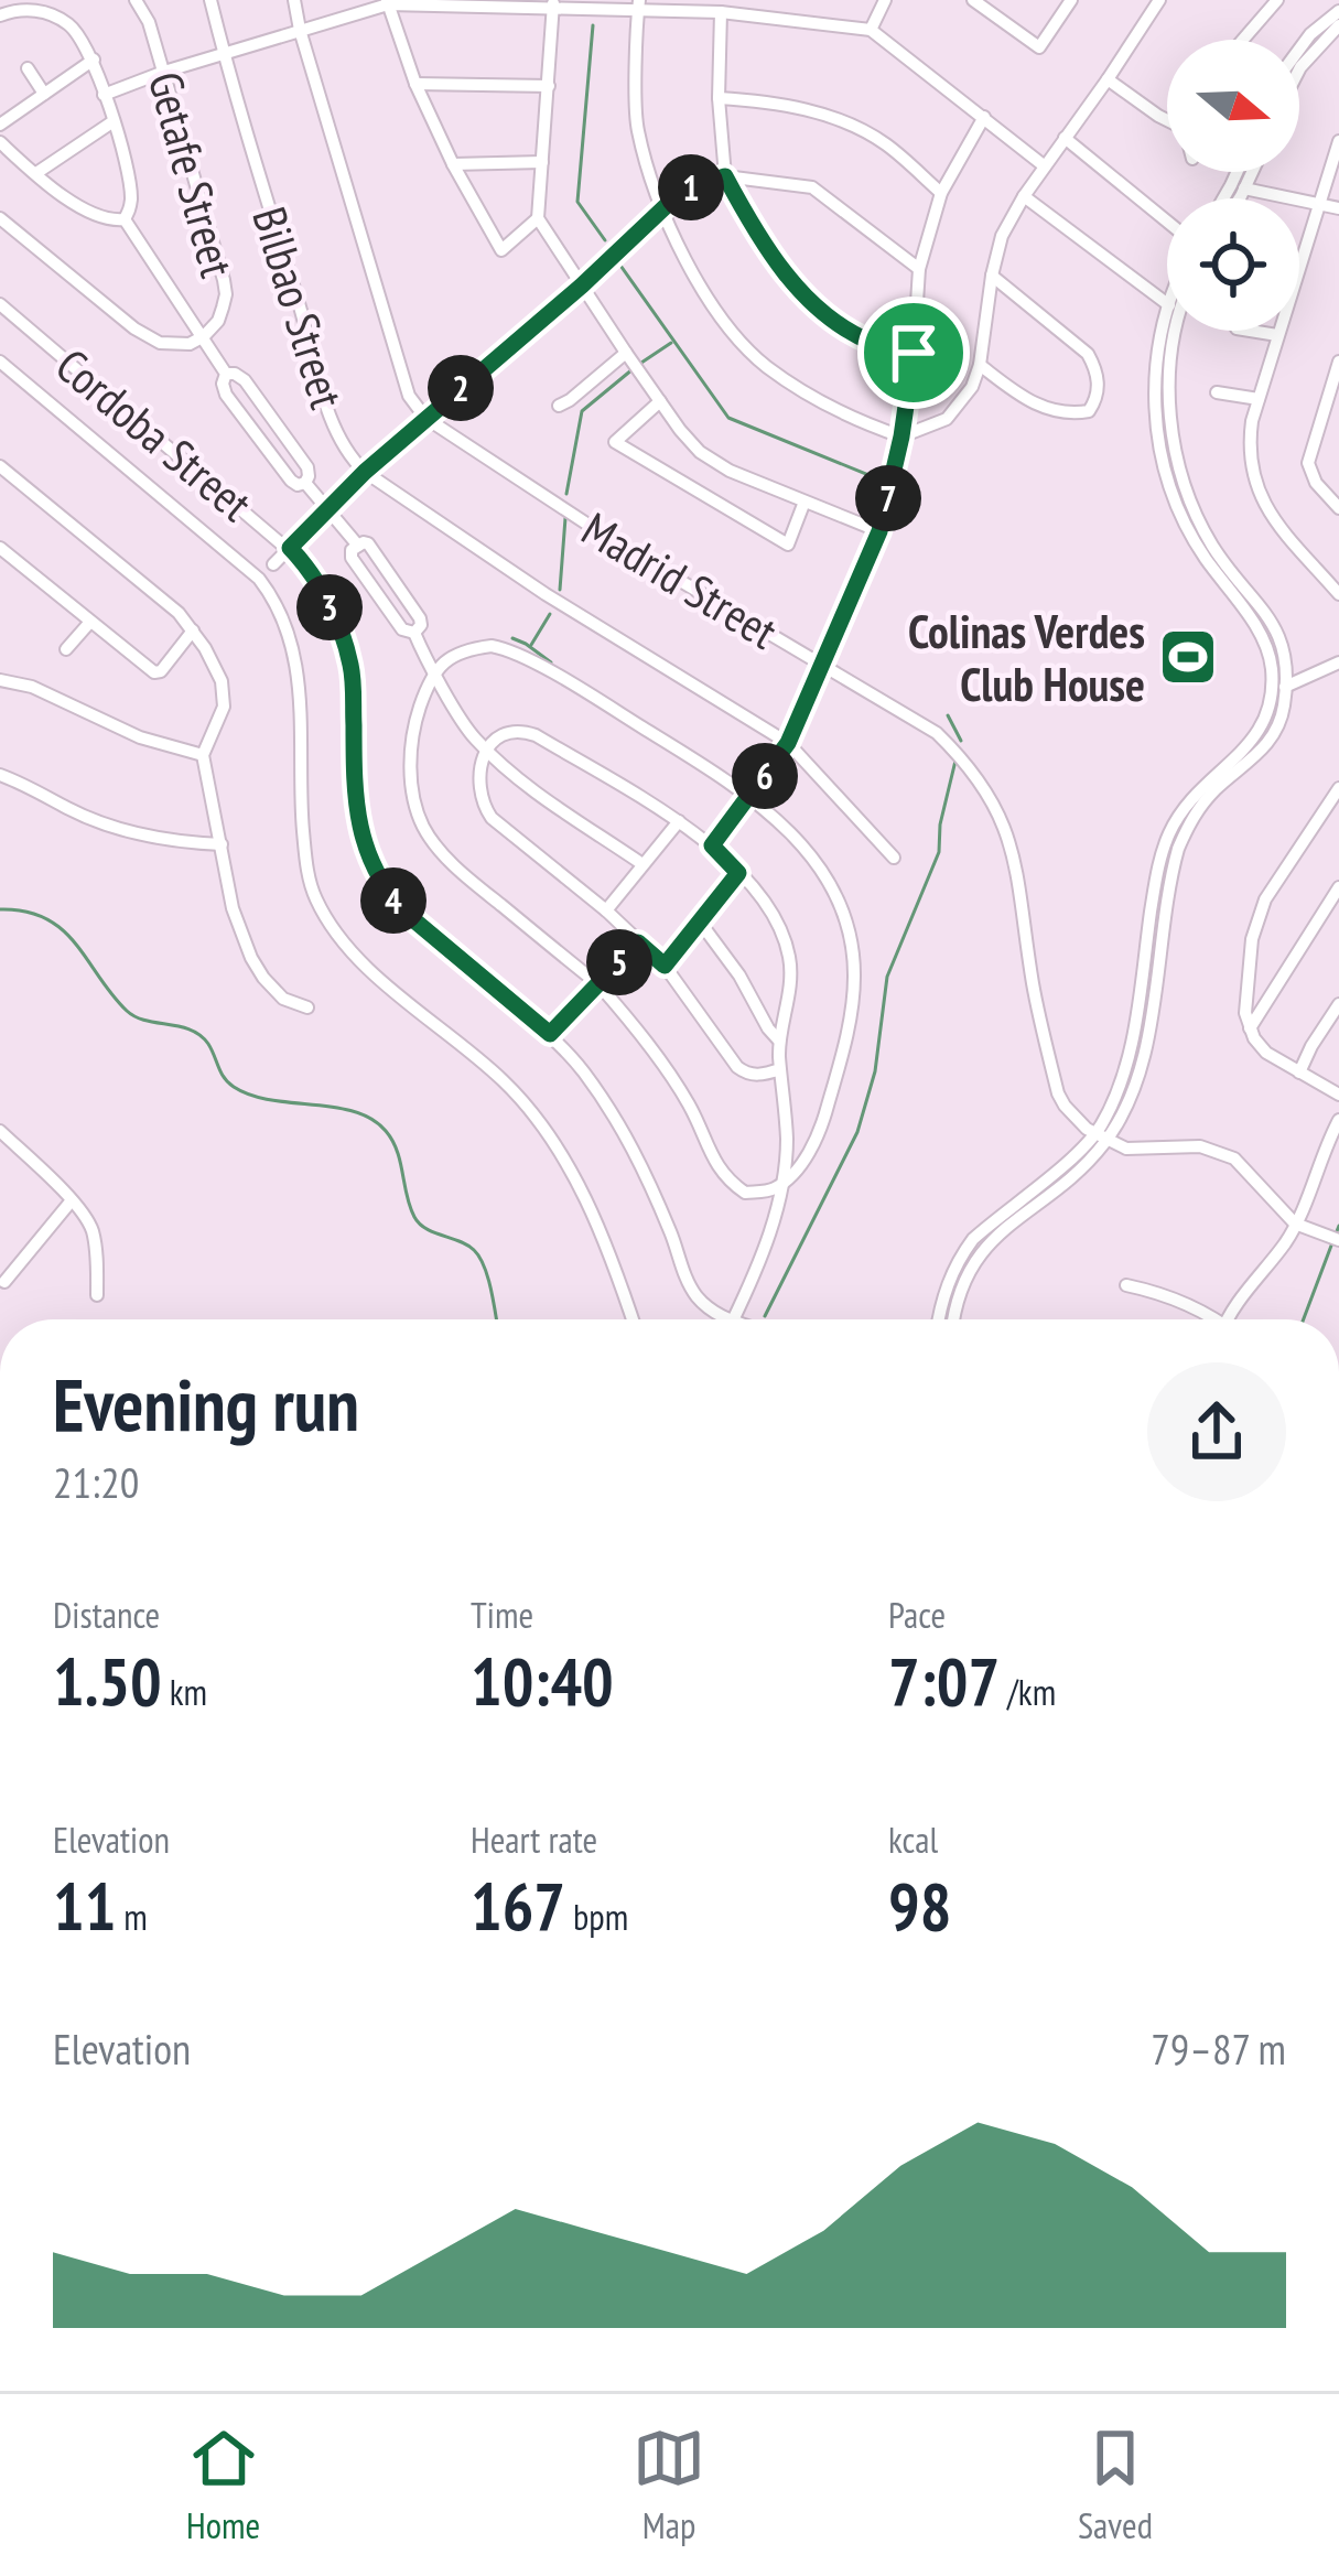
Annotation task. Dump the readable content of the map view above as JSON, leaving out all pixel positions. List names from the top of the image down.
{
  "streets": {
    "street": [
      "Getafe Street",
      "Bilbao Street",
      "Cordoba Street",
      "Madrid Street"
    ]
  },
  "places": {
    "sports": ["Colinas Verdes Club House"]
  },
  "north": "right",
  "page": {
    "pins": [
      "1",
      "2",
      "7",
      "3",
      "6",
      "4",
      "5"
    ],
    "heading": ["Evening run", "21:20"],
    "stats": [
      ["Distance", "1.50 km"],
      ["Time", "10:40"],
      ["Pace", "7:07 /km"],
      ["Elevation", "11 m"],
      ["Heart rate", "167 bpm"],
      ["kcal", "98"]
    ],
    "chart": ["Elevation", "79–87 m"],
    "tabs": ["Home", "Map", "Saved"]
  }
}
